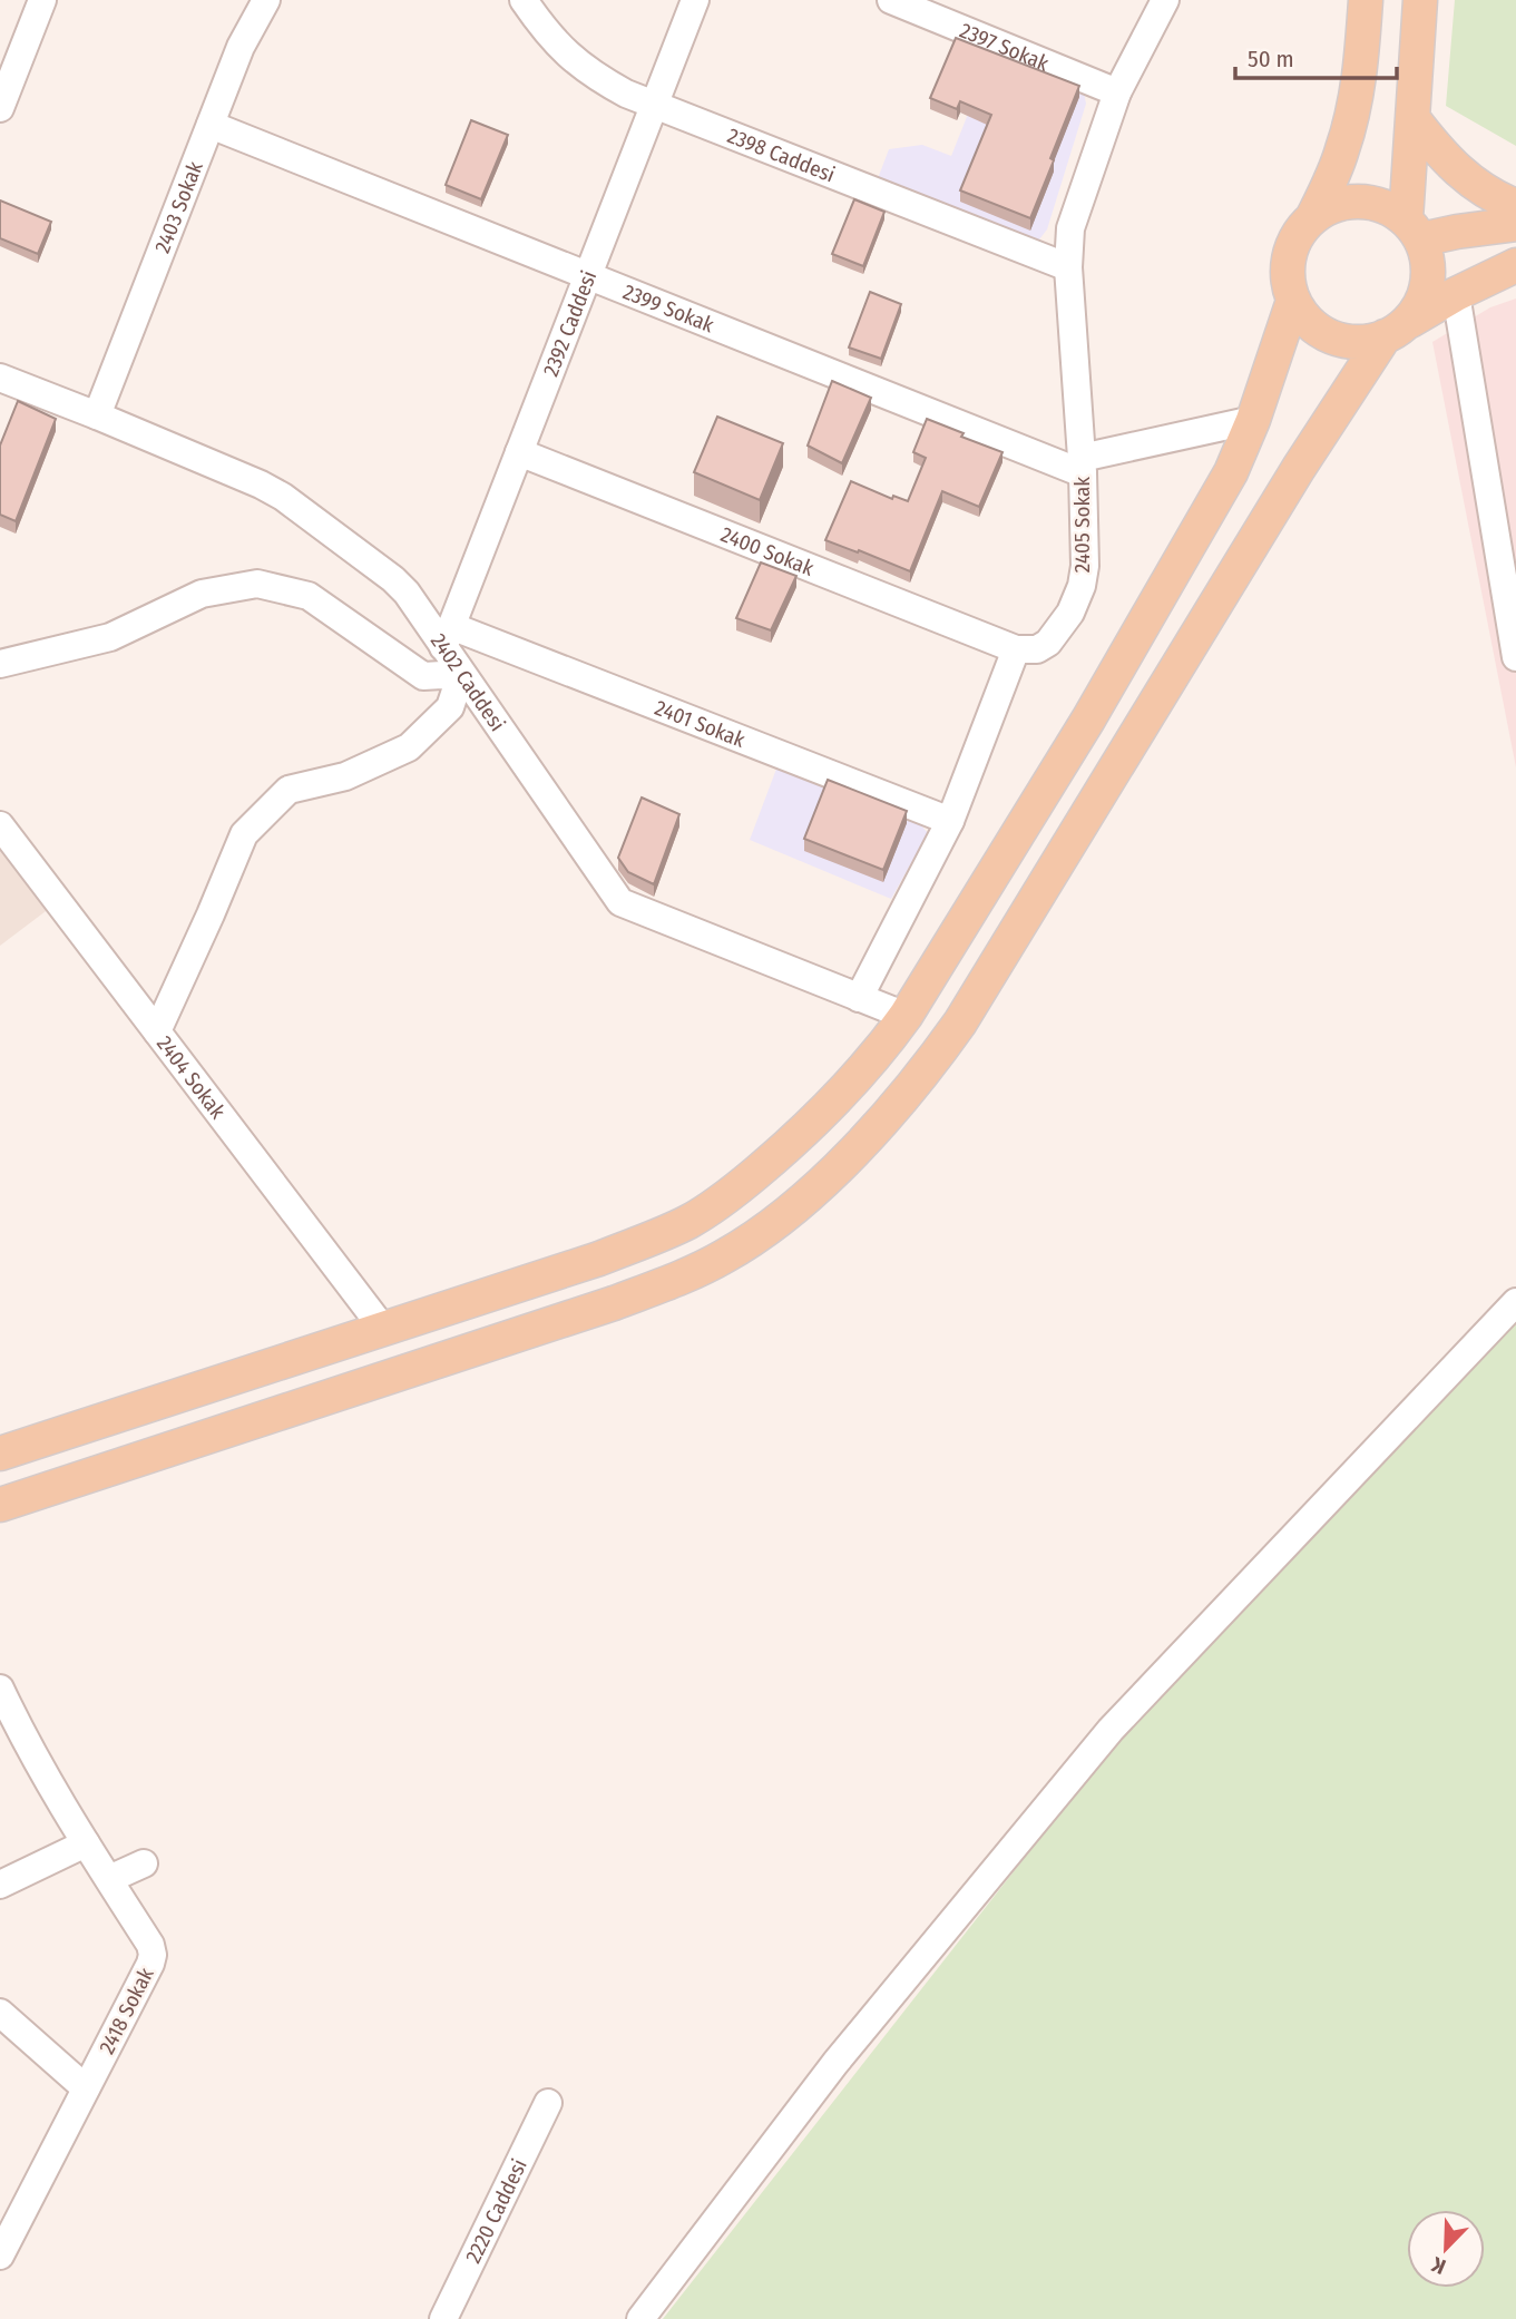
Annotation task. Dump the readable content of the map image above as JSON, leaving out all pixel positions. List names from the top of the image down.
{
  "streets": {
    "street": [
      "2397 Sokak",
      "2398 Caddesi",
      "2403 Sokak",
      "2399 Sokak",
      "2392 Caddesi",
      "2405 Sokak",
      "2400 Sokak",
      "2402 Caddesi",
      "2401 Sokak",
      "2404 Sokak",
      "2418 Sokak",
      "2220 Caddesi"
    ]
  },
  "crossings": [
    ["2397 Sokak", "2405 Sokak"],
    ["2398 Caddesi", "2392 Caddesi"],
    ["2398 Caddesi", "2405 Sokak"],
    ["2403 Sokak", "2399 Sokak"],
    ["2403 Sokak", "2402 Caddesi"],
    ["2399 Sokak", "2392 Caddesi"],
    ["2399 Sokak", "2405 Sokak"],
    ["2392 Caddesi", "2400 Sokak"],
    ["2392 Caddesi", "2402 Caddesi"],
    ["2392 Caddesi", "2401 Sokak"],
    ["2405 Sokak", "2400 Sokak"],
    ["2402 Caddesi", "2401 Sokak"]
  ],
  "scale_bar": "50 m",
  "north": "bottom left"
}
